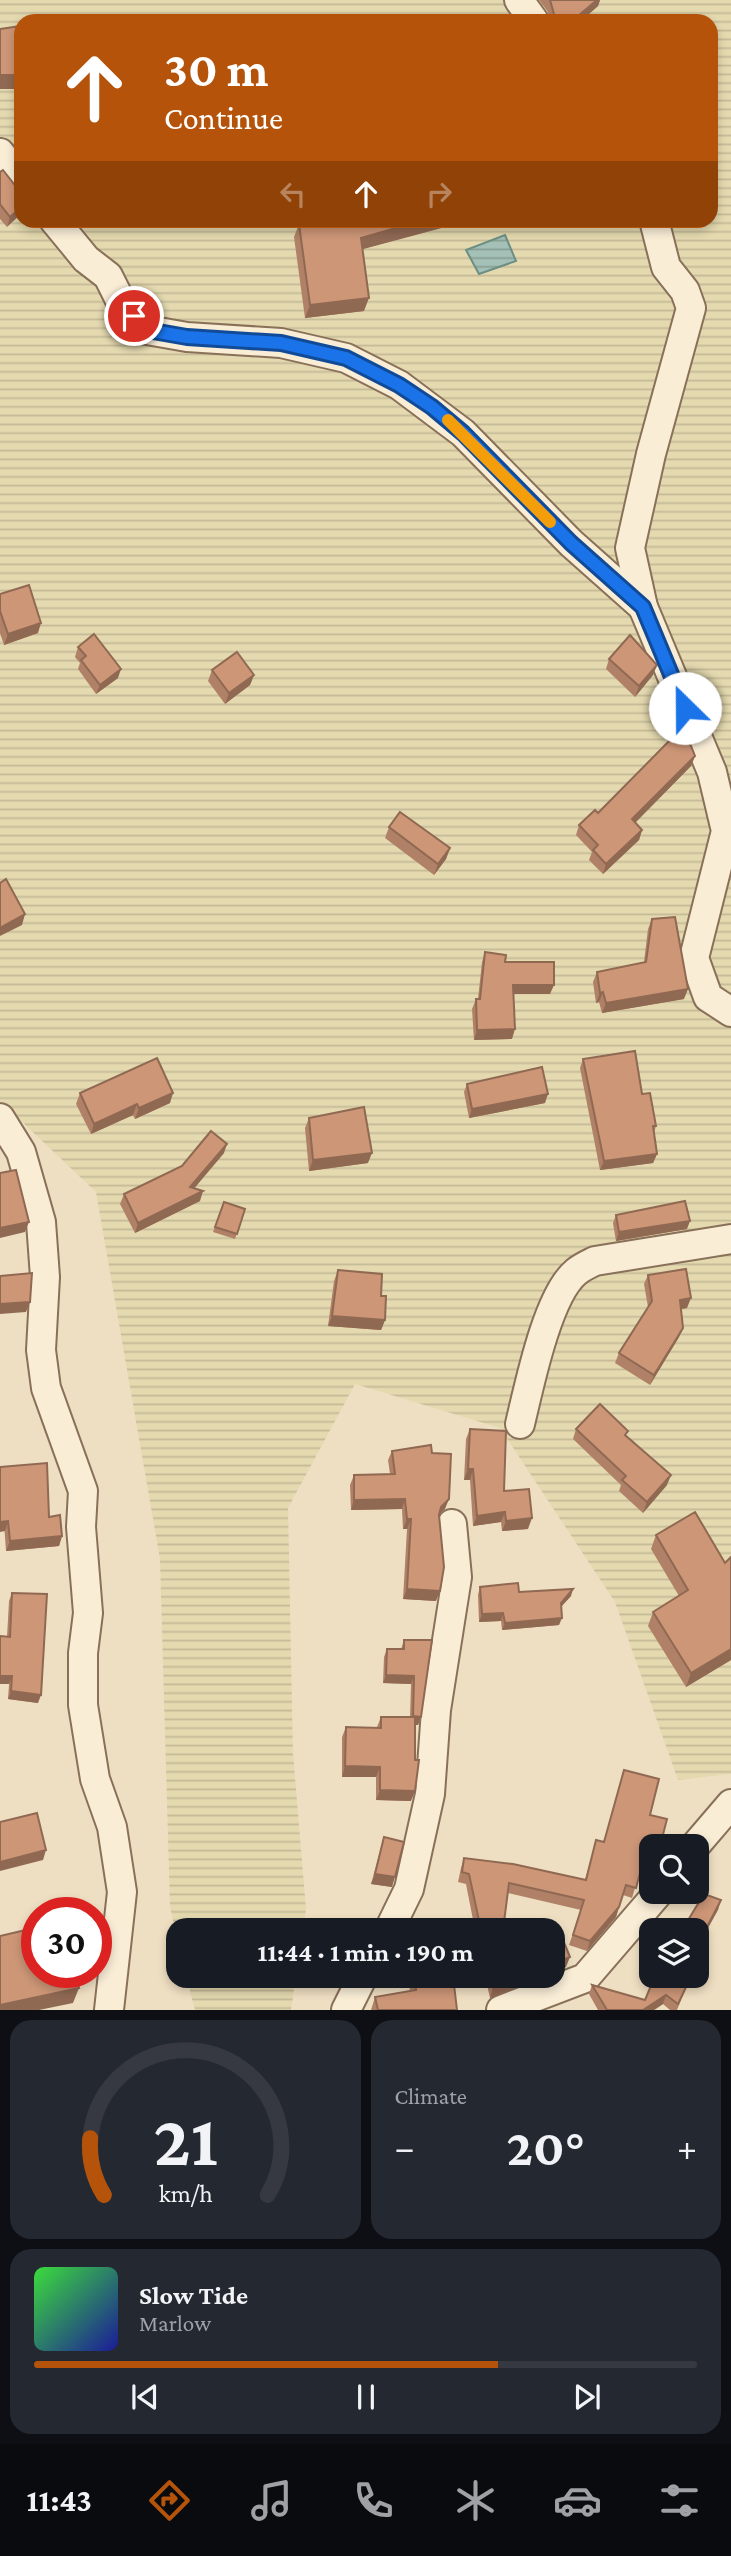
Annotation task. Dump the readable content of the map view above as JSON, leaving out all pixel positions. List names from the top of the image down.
{
  "page": {
    "turn": ["30 m", "Continue"],
    "limit": "30",
    "trip": "11:44 · 1 min · 190 m",
    "tile": "Climate",
    "heat": ["−", "20°", "+"],
    "song": ["Slow Tide", "Marlow"],
    "tabs": "11:43",
    "gauge": ["21", "km/h"]
  }
}
